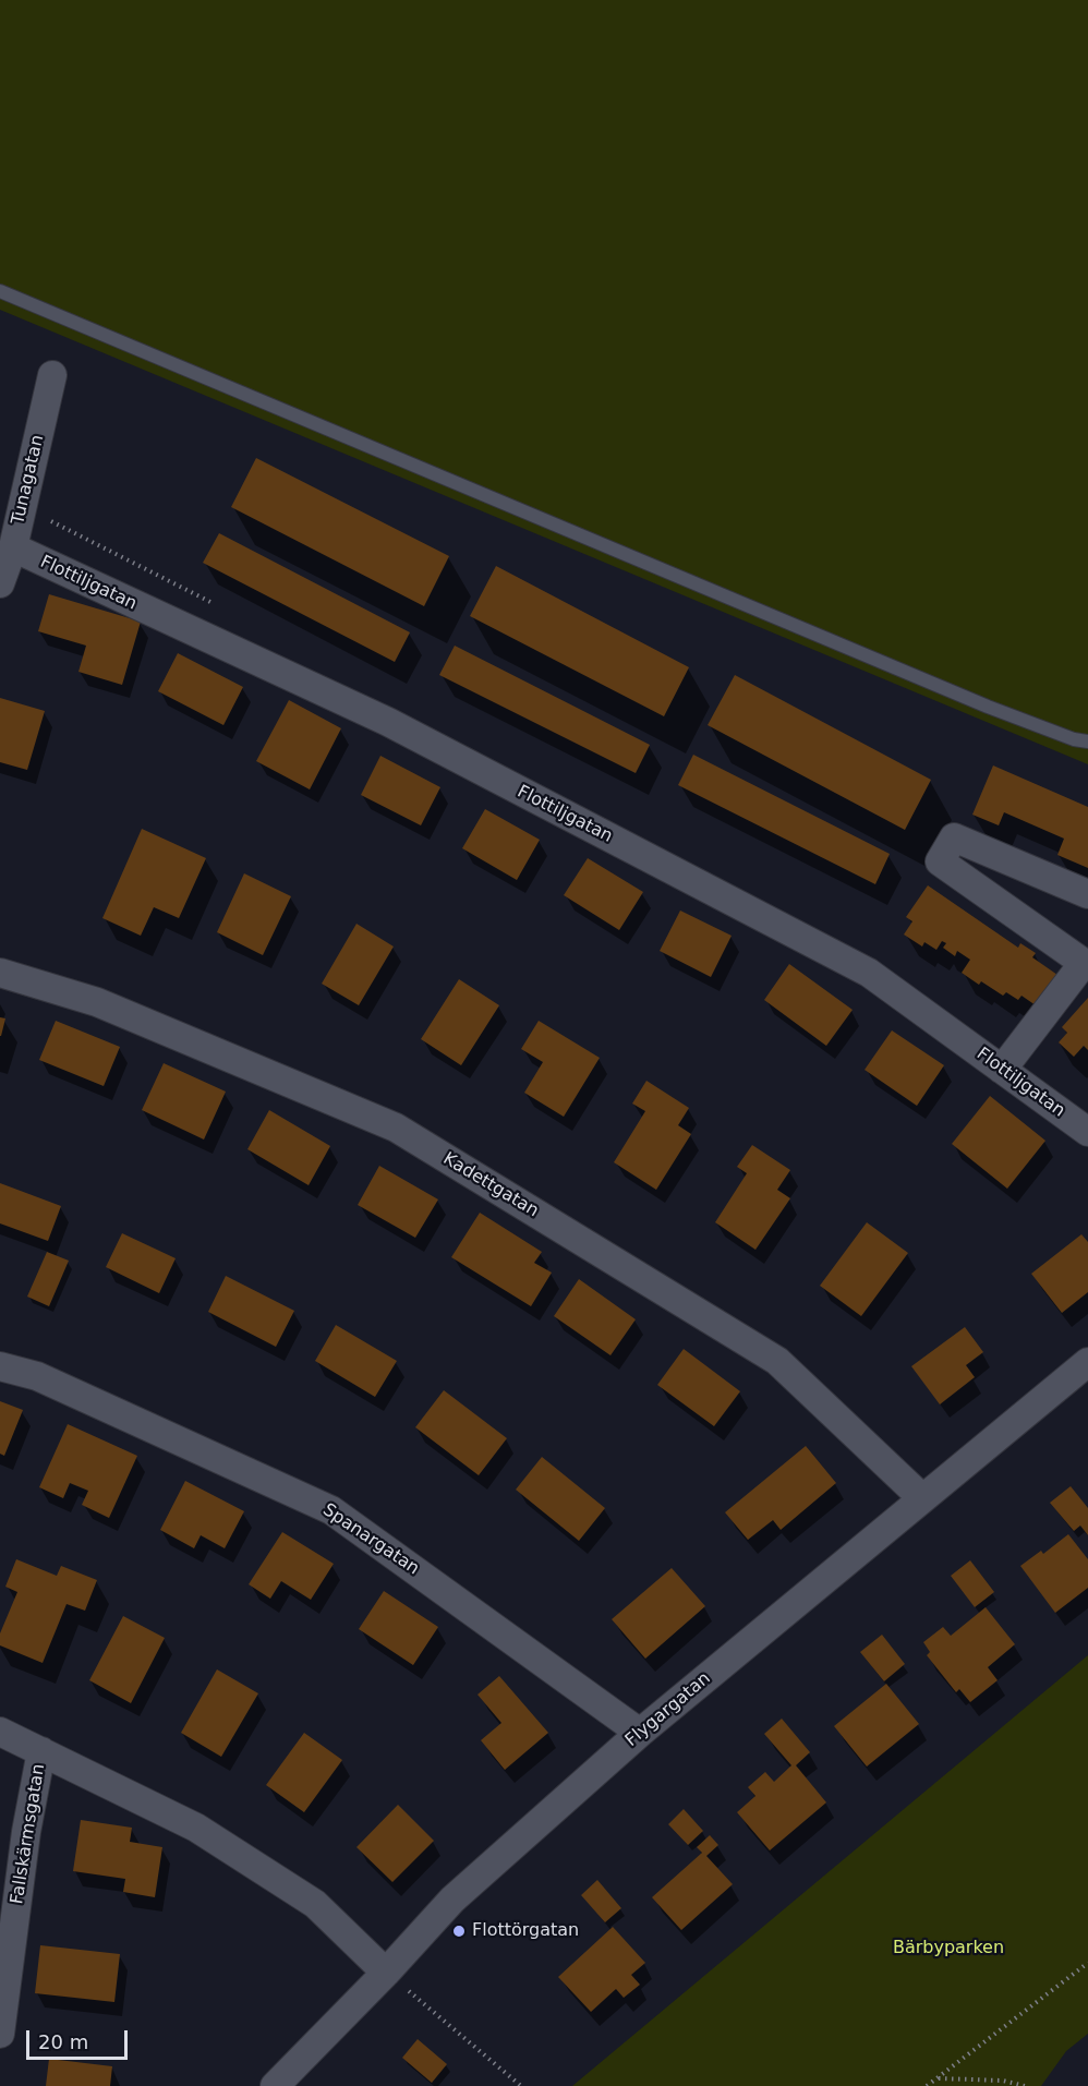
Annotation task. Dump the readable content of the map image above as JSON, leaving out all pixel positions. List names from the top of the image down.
{
  "streets": {
    "street": [
      "Tunagatan",
      "Flottiljgatan",
      "Kadettgatan",
      "Spanargatan",
      "Flygargatan",
      "Fallskärmsgatan"
    ]
  },
  "crossings": [
    ["Tunagatan", "Flottiljgatan"],
    ["Kadettgatan", "Flygargatan"],
    ["Spanargatan", "Flygargatan"]
  ],
  "parks": ["Bärbyparken"],
  "places": ["Flottörgatan"],
  "scale_bar": "20 m"
}
